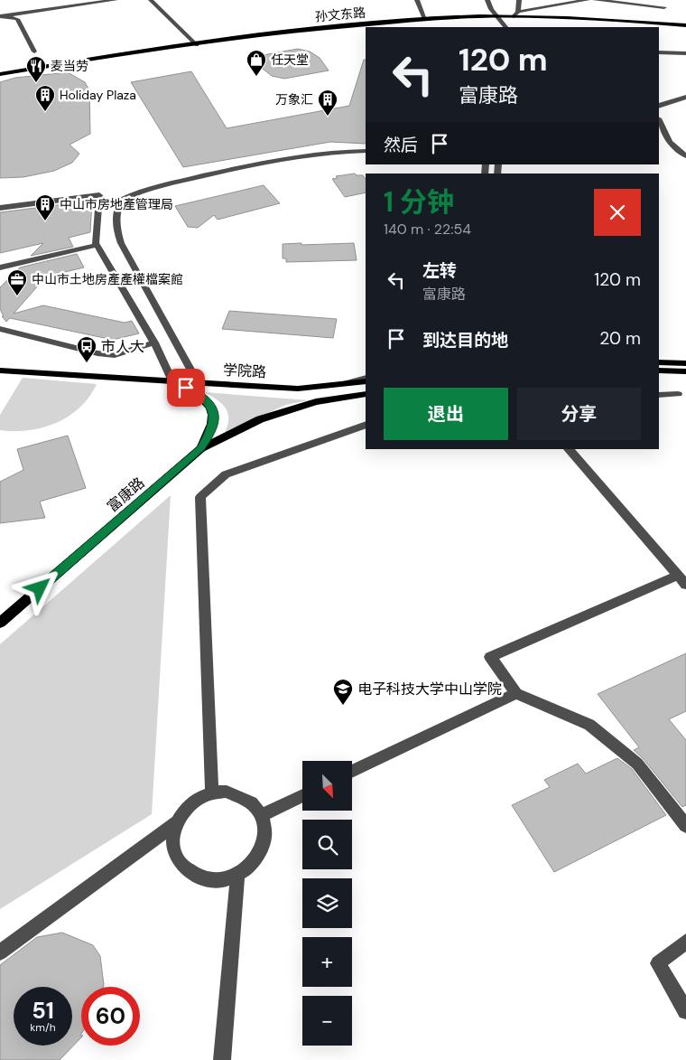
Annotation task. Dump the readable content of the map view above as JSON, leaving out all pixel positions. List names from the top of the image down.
{
  "streets": {
    "main road": ["孙文东路", "学院路", "富康路"]
  },
  "crossings": [
    ["学院路", "富康路"]
  ],
  "places": {
    "shop": ["任天堂"],
    "restaurant": ["麦当劳"],
    "building": ["Holiday Plaza", "万象汇", "中山市房地產管理局"],
    "office": ["中山市土地房產產權檔案館"],
    "bus stop": ["市人大"],
    "school or university": ["电子科技大学中山学院"]
  },
  "north": "bottom right",
  "page": {
    "turn": ["120 m", "富康路"],
    "then": "然后",
    "heading": ["1 分钟", "140 m · 22:54"],
    "list": [
      {
        "name": "左转",
        "note": "富康路",
        "value": "120 m"
      },
      {
        "name": "到达目的地",
        "value": "20 m"
      }
    ],
    "buttons": ["退出", "分享"],
    "map_buttons": ["+", "−"],
    "speed": "51 km/h",
    "limit": "60"
  }
}
